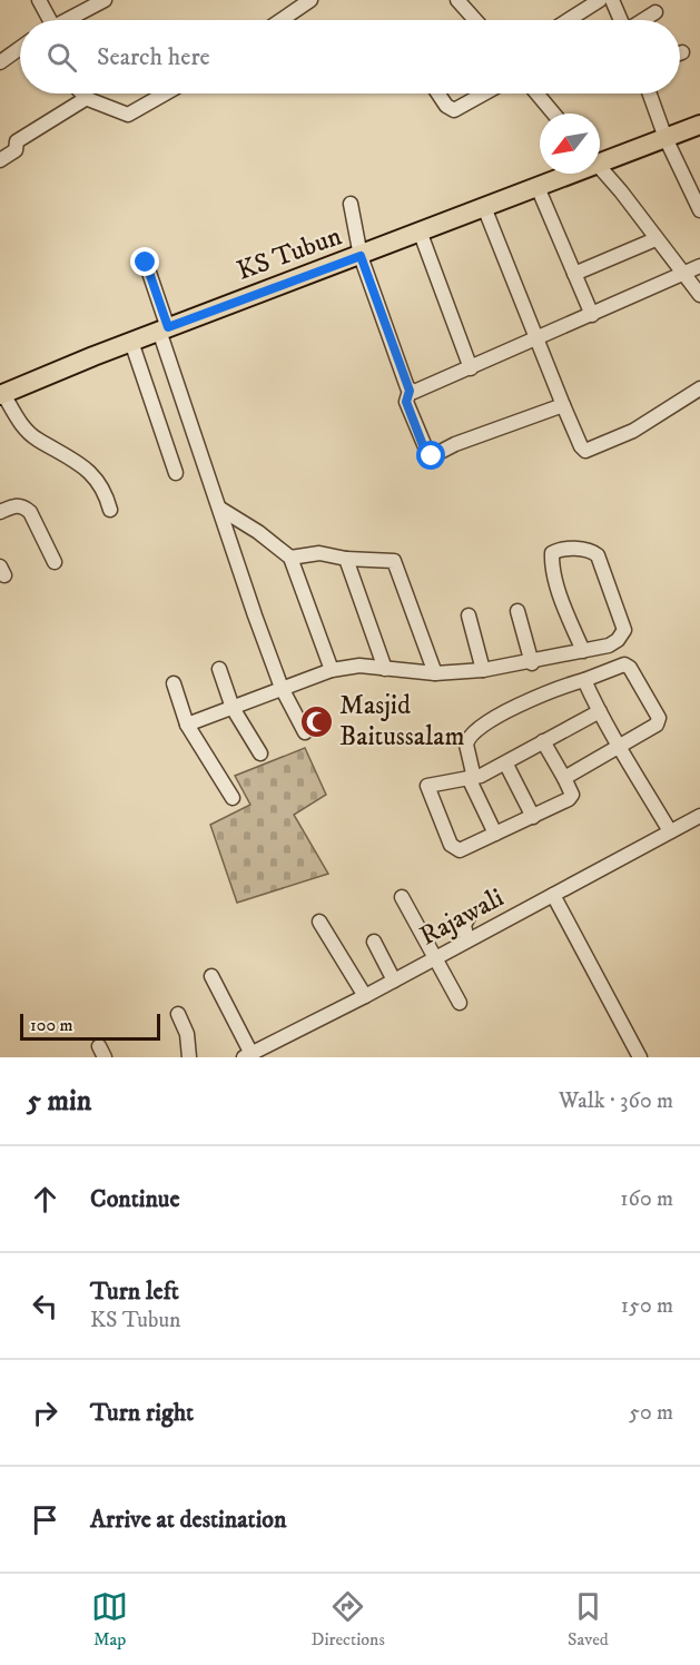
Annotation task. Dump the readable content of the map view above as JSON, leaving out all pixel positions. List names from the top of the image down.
{
  "streets": {
    "main road": ["KS Tubun"],
    "street": ["Rajawali"]
  },
  "places": {
    "mosque": ["Masjid Baitussalam"]
  },
  "scale_bar": "100 m",
  "north": "bottom left",
  "page": {
    "search": "Search here",
    "scale": "100 m",
    "heading": ["5 min", "Walk · 360 m"],
    "list": [
      ["Continue", "160 m"],
      ["Turn left", "KS Tubun", "150 m"],
      ["Turn right", "50 m"],
      "Arrive at destination"
    ],
    "nav": ["Map", "Directions", "Saved"]
  }
}
